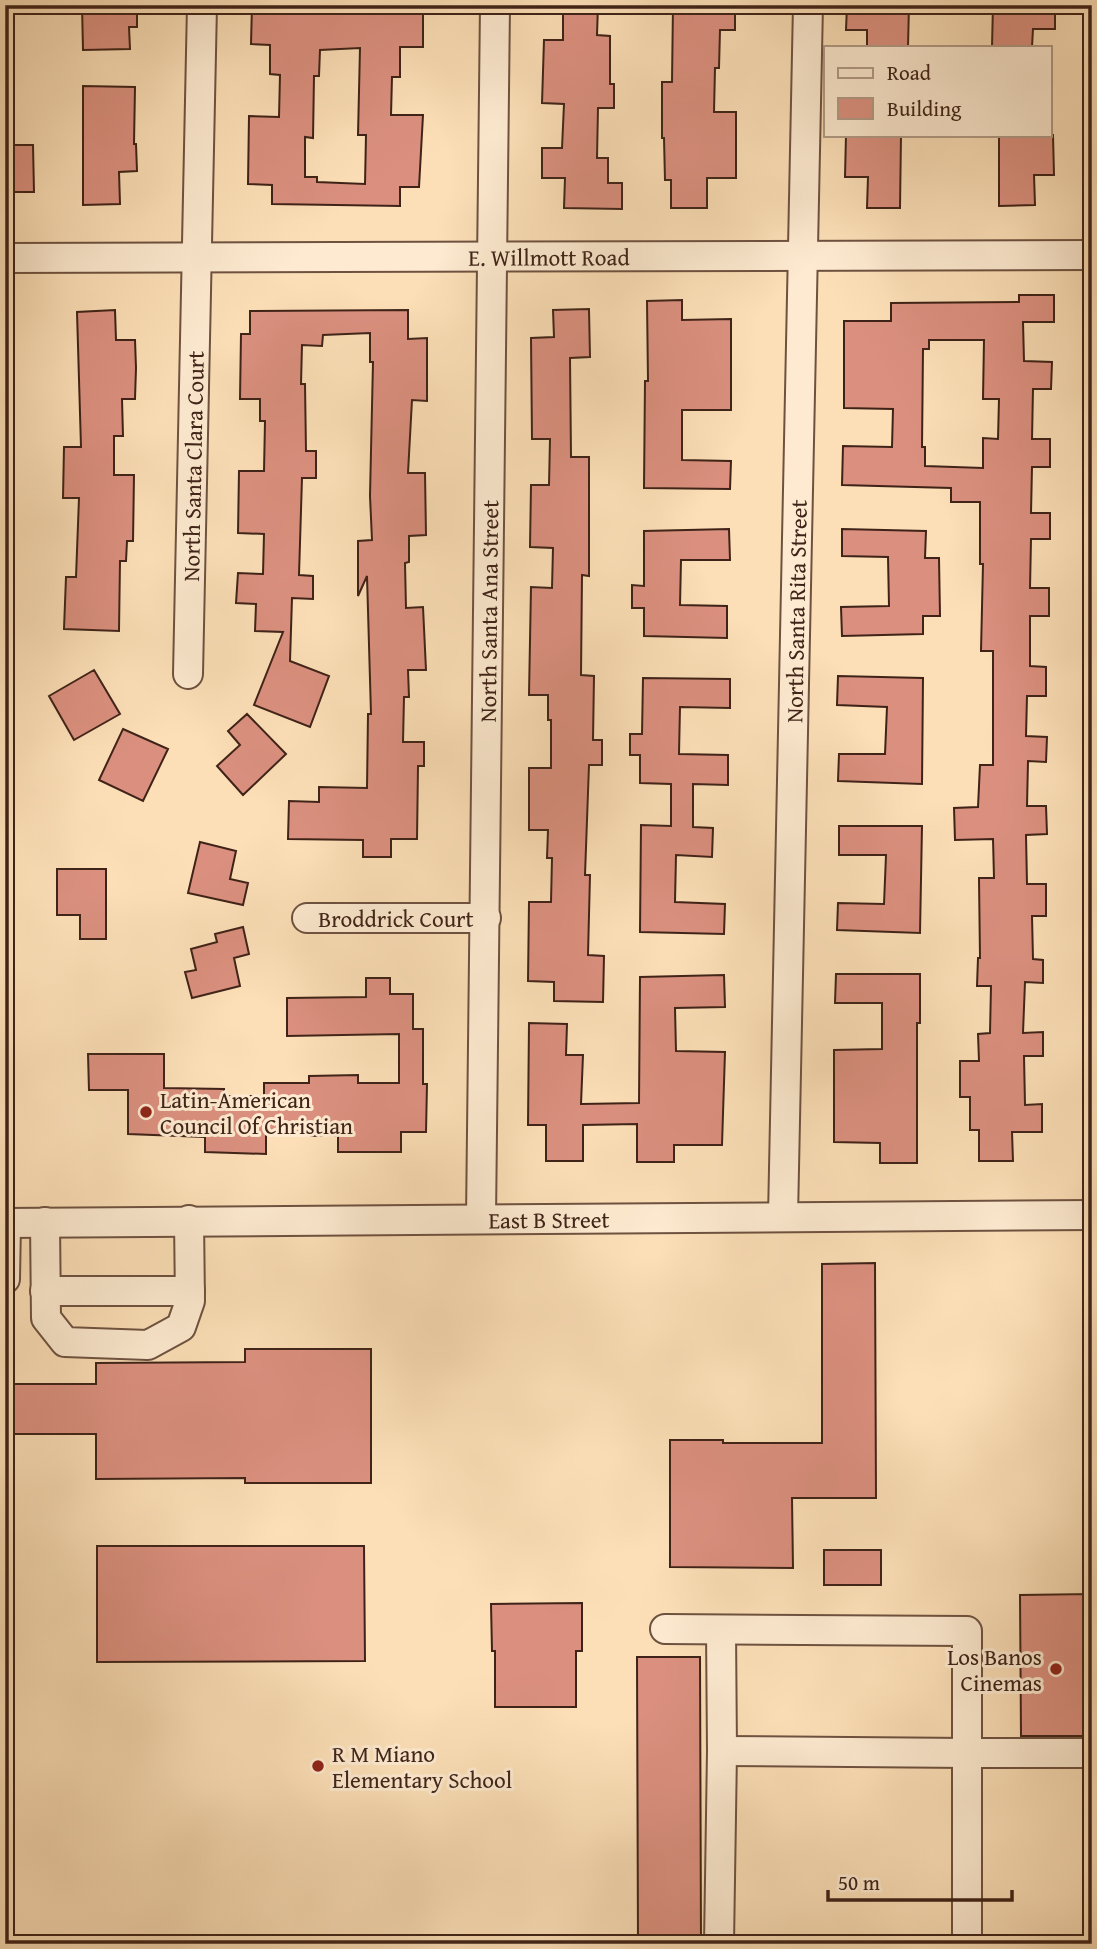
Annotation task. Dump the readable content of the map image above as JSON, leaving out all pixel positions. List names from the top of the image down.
{
  "streets": {
    "street": [
      "E. Willmott Road",
      "North Santa Clara Court",
      "North Santa Rita Street",
      "North Santa Ana Street",
      "Broddrick Court",
      "East B Street"
    ]
  },
  "crossings": [
    ["E. Willmott Road", "North Santa Clara Court"],
    ["E. Willmott Road", "North Santa Rita Street"],
    ["E. Willmott Road", "North Santa Ana Street"],
    ["North Santa Rita Street", "East B Street"],
    ["North Santa Ana Street", "Broddrick Court"],
    ["North Santa Ana Street", "East B Street"]
  ],
  "places": ["Latin-American Council Of Christian", "Los Banos Cinemas", "R M Miano Elementary School"],
  "legend": ["Road", "Building"],
  "scale_bar": "50 m"
}
